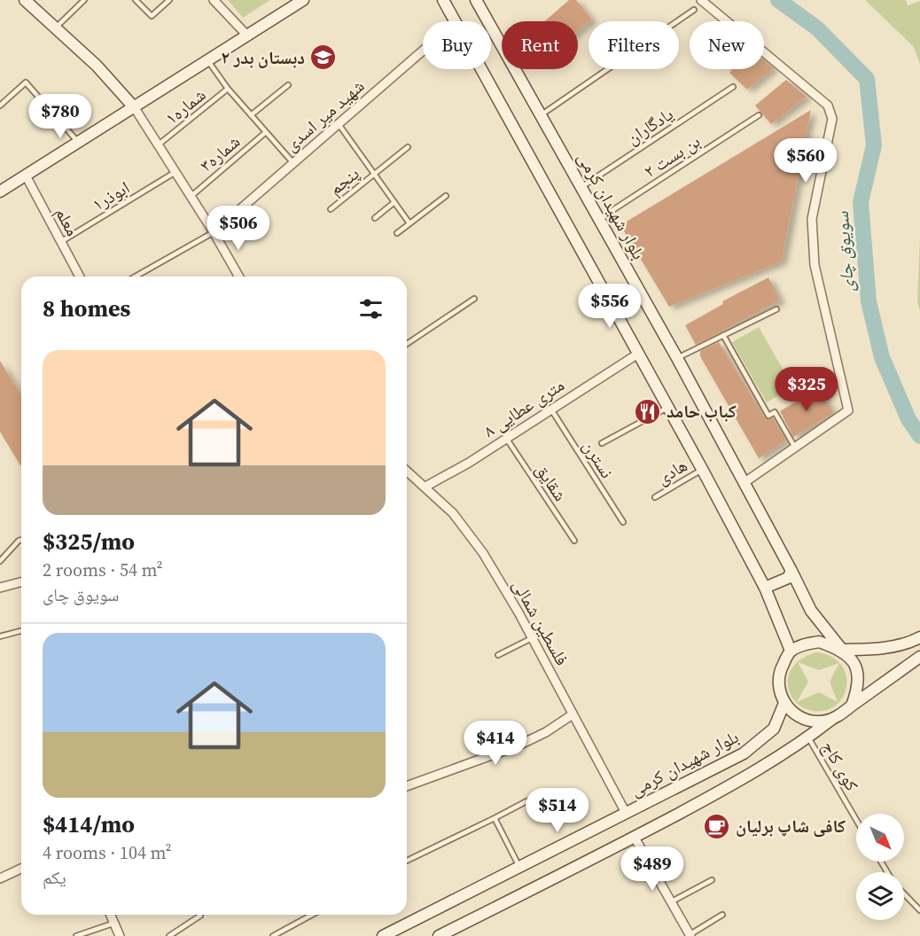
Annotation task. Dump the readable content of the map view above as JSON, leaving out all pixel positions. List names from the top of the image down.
{
  "streets": {
    "main road": ["بلوار شهیدان کرمی"],
    "street": [
      "شهید میر اسدی",
      "معلم",
      "۸ متری عطایی",
      "فلسطین شمالی"
    ],
    "lane": [
      "شماره۱",
      "یادگاران",
      "شماره۳",
      "بن بست ۲",
      "پنجم",
      "ابوذر۱",
      "نسترن",
      "هادی",
      "شقایق",
      "کوی کاج"
    ]
  },
  "crossings": [
    ["یادگاران", "بلوار شهیدان کرمی"],
    ["بن بست ۲", "بلوار شهیدان کرمی"],
    ["ابوذر۱", "معلم"],
    ["بلوار شهیدان کرمی", "فلسطین شمالی"],
    ["۸ متری عطایی", "نسترن"],
    ["۸ متری عطایی", "شقایق"],
    ["۸ متری عطایی", "فلسطین شمالی"]
  ],
  "water": ["سویوق چای"],
  "places": {
    "school or university": ["دبستان بدر ۲"],
    "restaurant": ["کباب حامد"],
    "cafe": ["کافی شاپ برلیان"]
  },
  "north": "bottom right",
  "page": {
    "chip": [
      "Buy",
      "Rent",
      "Filters",
      "New"
    ],
    "price": [
      "$780",
      "$560",
      "$506",
      "$556",
      "$325",
      "$414",
      "$514",
      "$489"
    ],
    "heading": "8 homes",
    "list": [
      {
        "name": "$325/mo",
        "note": "2 rooms · 54 m² · سویوق چای"
      },
      {
        "name": "$414/mo",
        "note": "4 rooms · 104 m² · یکم"
      }
    ]
  }
}
